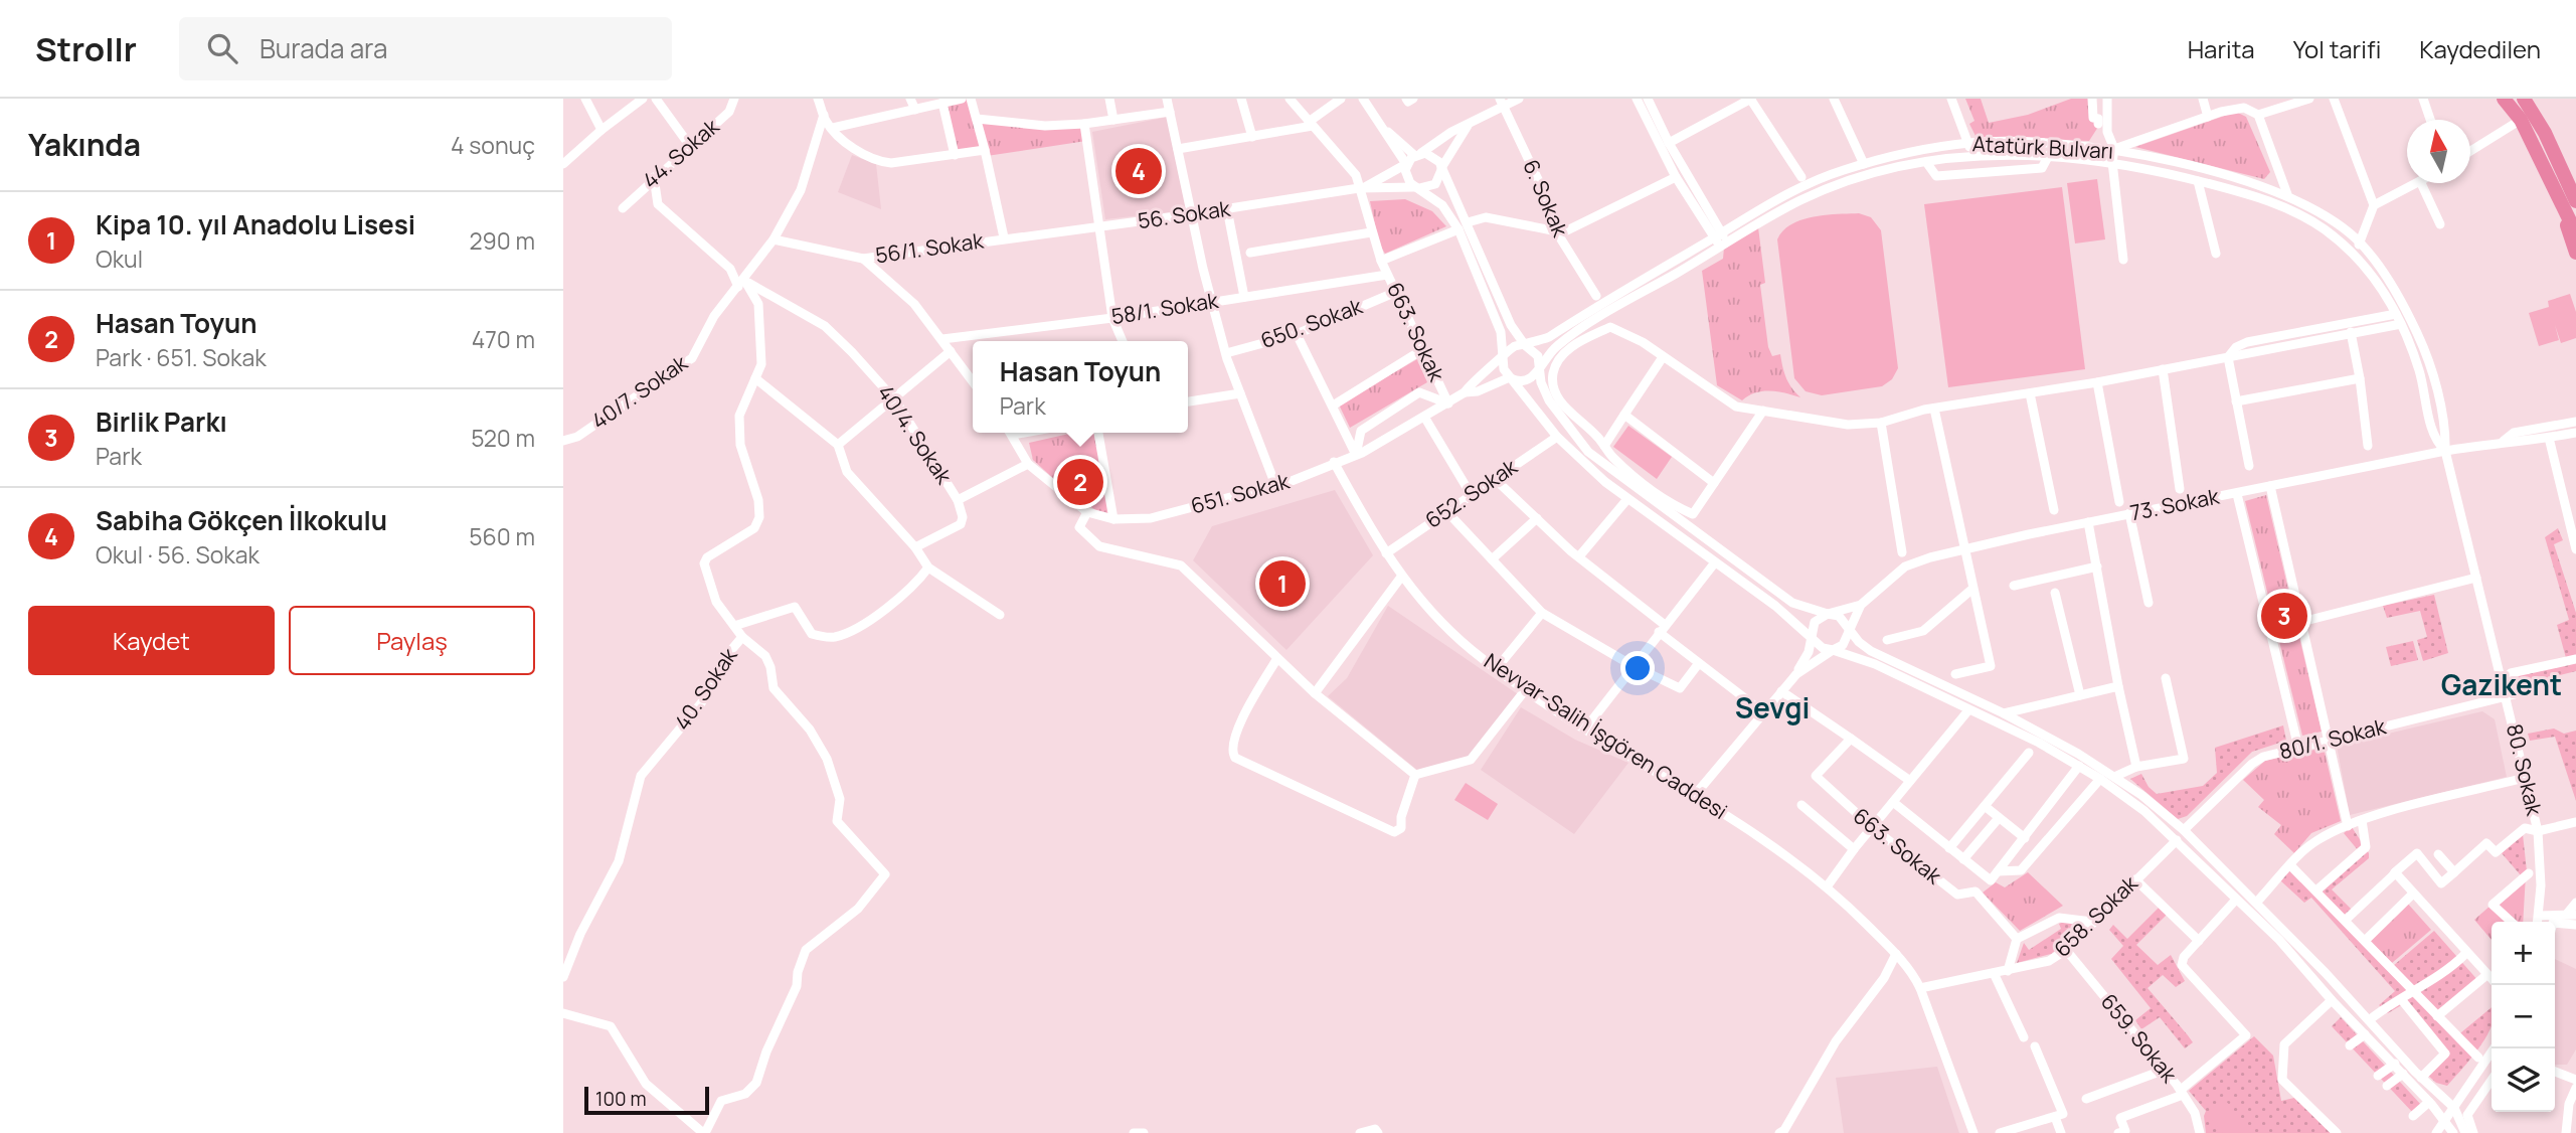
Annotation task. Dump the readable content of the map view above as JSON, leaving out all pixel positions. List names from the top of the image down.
{
  "streets": {
    "street": [
      "Atatürk Bulvarı",
      "44. Sokak",
      "6. Sokak",
      "56. Sokak",
      "56/1. Sokak",
      "58/1. Sokak",
      "650. Sokak",
      "663. Sokak",
      "40/7. Sokak",
      "40/4. Sokak",
      "651. Sokak",
      "652. Sokak",
      "73. Sokak",
      "40. Sokak",
      "Nevvar-Salih İşgören Caddesi",
      "80/1. Sokak",
      "80. Sokak",
      "658. Sokak",
      "659. Sokak"
    ]
  },
  "crossings": [
    ["Atatürk Bulvarı", "651. Sokak"],
    ["Atatürk Bulvarı", "73. Sokak"],
    ["Atatürk Bulvarı", "80. Sokak"],
    ["56. Sokak", "56/1. Sokak"],
    ["58/1. Sokak", "663. Sokak"],
    ["650. Sokak", "663. Sokak"],
    ["663. Sokak", "651. Sokak"],
    ["40/7. Sokak", "40/4. Sokak"],
    ["40/4. Sokak", "651. Sokak"],
    ["651. Sokak", "Nevvar-Salih İşgören Caddesi"],
    ["652. Sokak", "Nevvar-Salih İşgören Caddesi"],
    ["73. Sokak", "80. Sokak"],
    ["Nevvar-Salih İşgören Caddesi", "658. Sokak"],
    ["80/1. Sokak", "80. Sokak"],
    ["658. Sokak", "659. Sokak"]
  ],
  "districts": ["Gazikent", "Sevgi"],
  "scale_bar": "100 m",
  "north": "top",
  "page": {
    "header": "Strollr",
    "search": "Burada ara",
    "nav": ["Harita", "Yol tarifi", "Kaydedilen"],
    "heading": ["Yakında", "4 sonuç"],
    "pins": [
      "4",
      "2",
      "1",
      "3"
    ],
    "list": [
      {
        "mark": "1",
        "name": "Kipa 10. yıl Anadolu Lisesi",
        "note": "Okul",
        "value": "290 m"
      },
      {
        "mark": "2",
        "name": "Hasan Toyun",
        "note": "Park · 651. Sokak",
        "value": "470 m"
      },
      {
        "mark": "3",
        "name": "Birlik Parkı",
        "note": "Park",
        "value": "520 m"
      },
      {
        "mark": "4",
        "name": "Sabiha Gökçen İlkokulu",
        "note": "Okul · 56. Sokak",
        "value": "560 m"
      }
    ],
    "popup": ["Hasan Toyun", "Park"],
    "buttons": ["Kaydet", "Paylaş"],
    "map_buttons": ["+", "−"],
    "scale": "100 m"
  }
}
